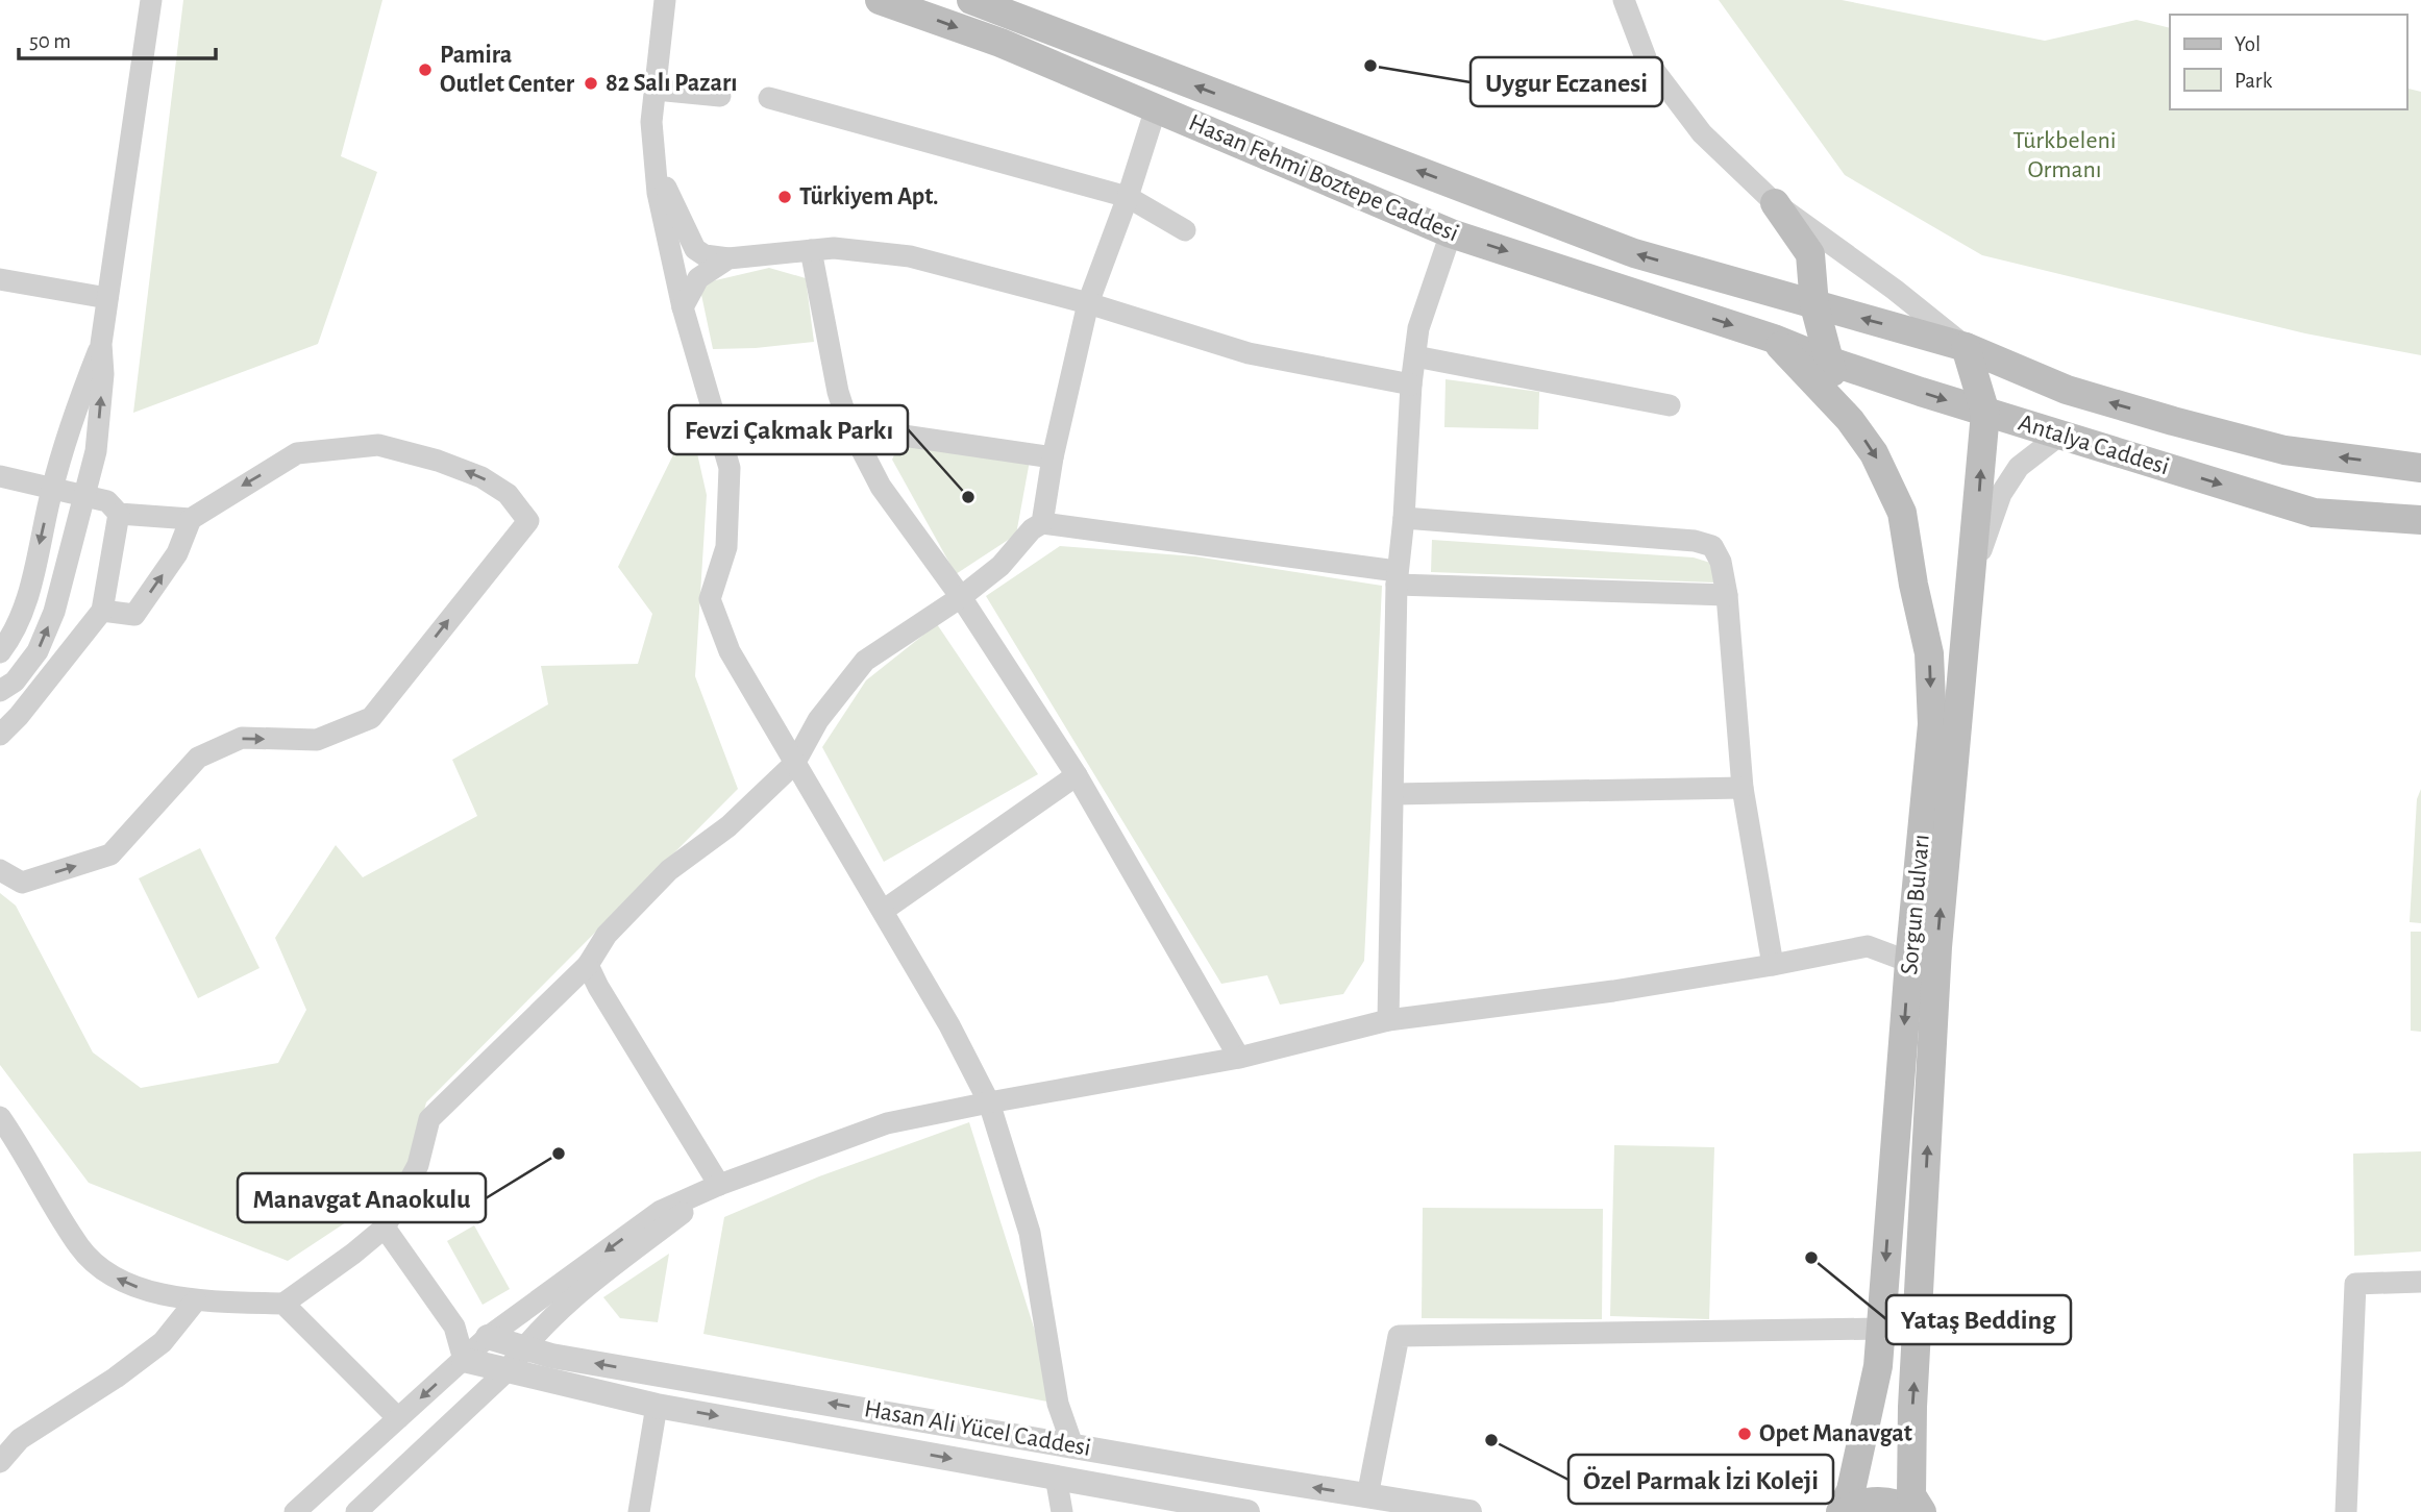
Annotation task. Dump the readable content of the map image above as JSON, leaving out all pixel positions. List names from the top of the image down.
{
  "streets": {
    "main road": ["Hasan Fehmi Boztepe Caddesi", "Antalya Caddesi", "Sorgun Bulvarı"],
    "street": ["Hasan Ali Yücel Caddesi"]
  },
  "crossings": [
    ["Hasan Fehmi Boztepe Caddesi", "Antalya Caddesi"],
    ["Hasan Fehmi Boztepe Caddesi", "Sorgun Bulvarı"],
    ["Antalya Caddesi", "Sorgun Bulvarı"]
  ],
  "parks": ["Türkbeleni Ormanı"],
  "places": [
    "Uygur Eczanesi",
    "Pamira Outlet Center",
    "82 Salı Pazarı",
    "Türkiyem Apt.",
    "Fevzi Çakmak Parkı",
    "Manavgat Anaokulu",
    "Yataş Bedding",
    "Opet Manavgat",
    "Özel Parmak İzi Koleji"
  ],
  "legend": ["Yol", "Park"],
  "scale_bar": "50 m"
}
